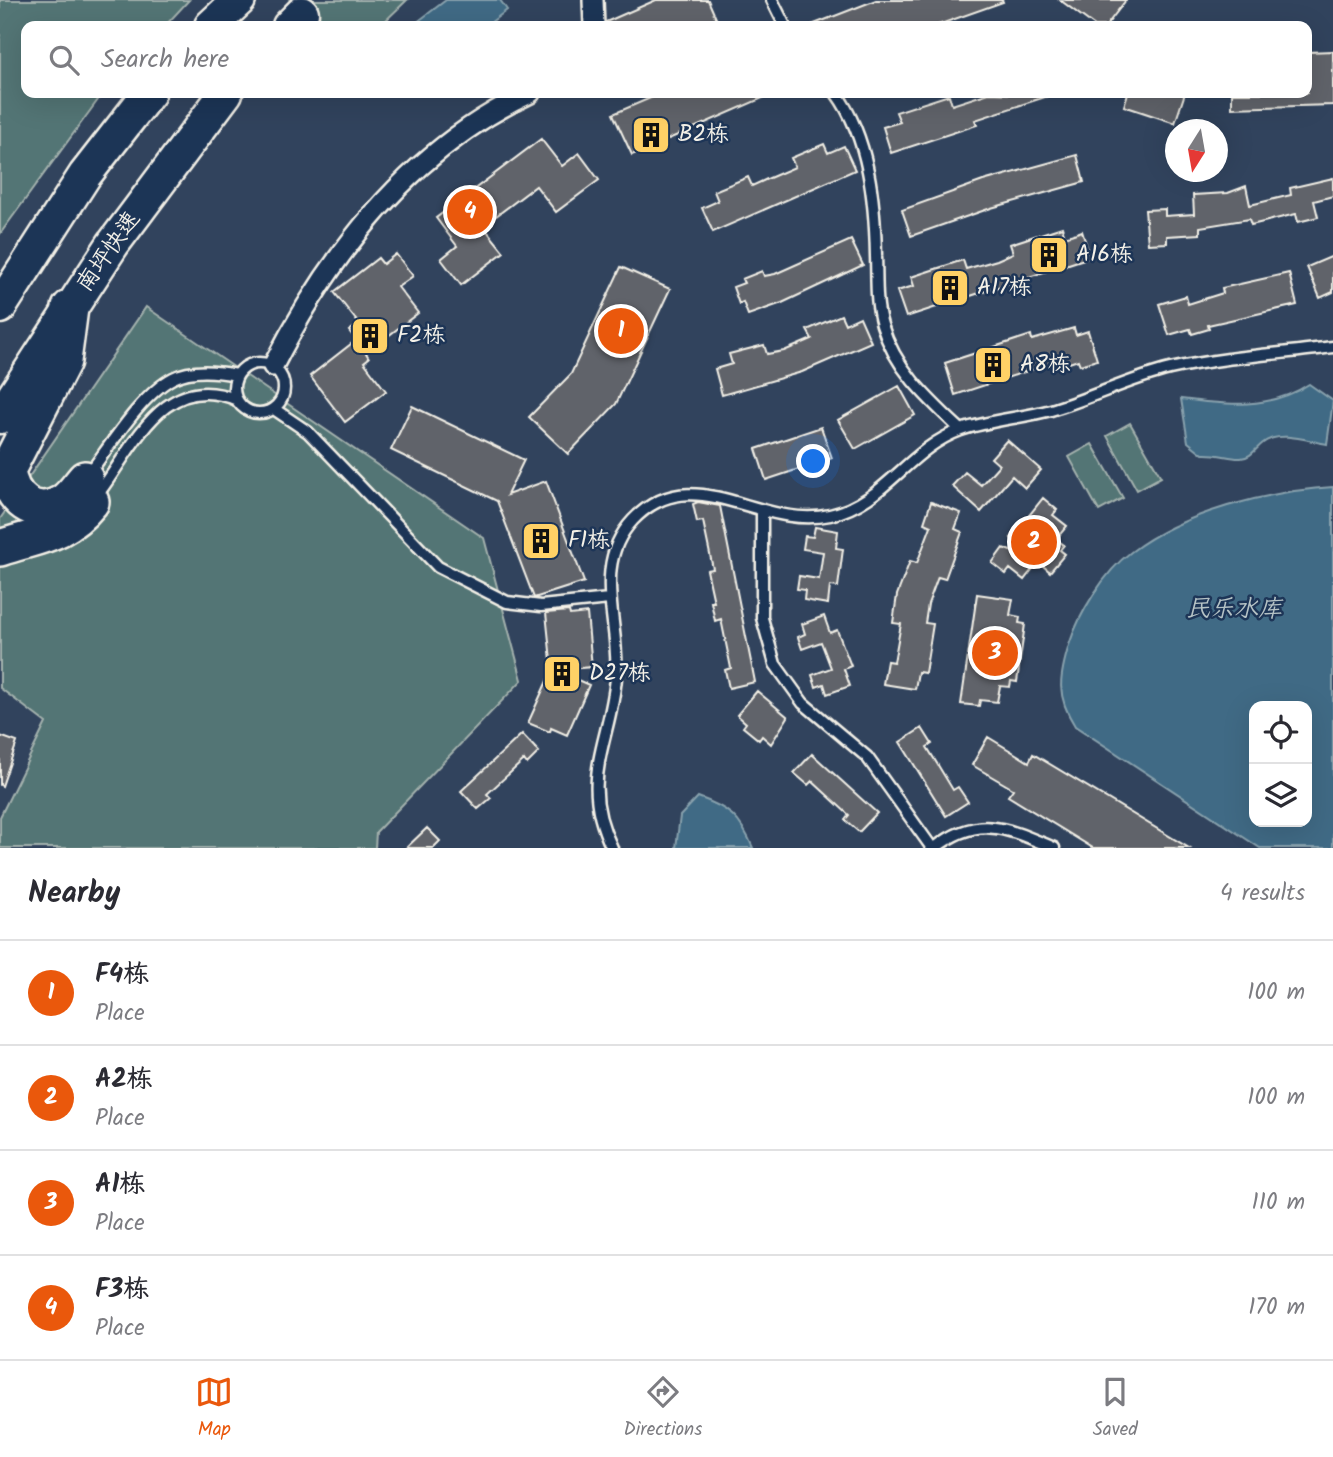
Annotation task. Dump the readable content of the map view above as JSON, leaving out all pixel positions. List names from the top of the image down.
{
  "streets": {
    "highway": ["南坪快速"]
  },
  "water": ["民乐水库"],
  "places": {
    "building": [
      "B2栋",
      "A16栋",
      "A17栋",
      "F2栋",
      "A8栋",
      "F1栋",
      "D27栋"
    ]
  },
  "north": "bottom",
  "page": {
    "search": "Search here",
    "pins": [
      "4",
      "1",
      "2",
      "3"
    ],
    "heading": ["Nearby", "4 results"],
    "list": [
      {
        "mark": "1",
        "name": "F4栋",
        "note": "Place",
        "value": "100 m"
      },
      {
        "mark": "2",
        "name": "A2栋",
        "note": "Place",
        "value": "100 m"
      },
      {
        "mark": "3",
        "name": "A1栋",
        "note": "Place",
        "value": "110 m"
      },
      {
        "mark": "4",
        "name": "F3栋",
        "note": "Place",
        "value": "170 m"
      }
    ],
    "nav": ["Map", "Directions", "Saved"]
  }
}
